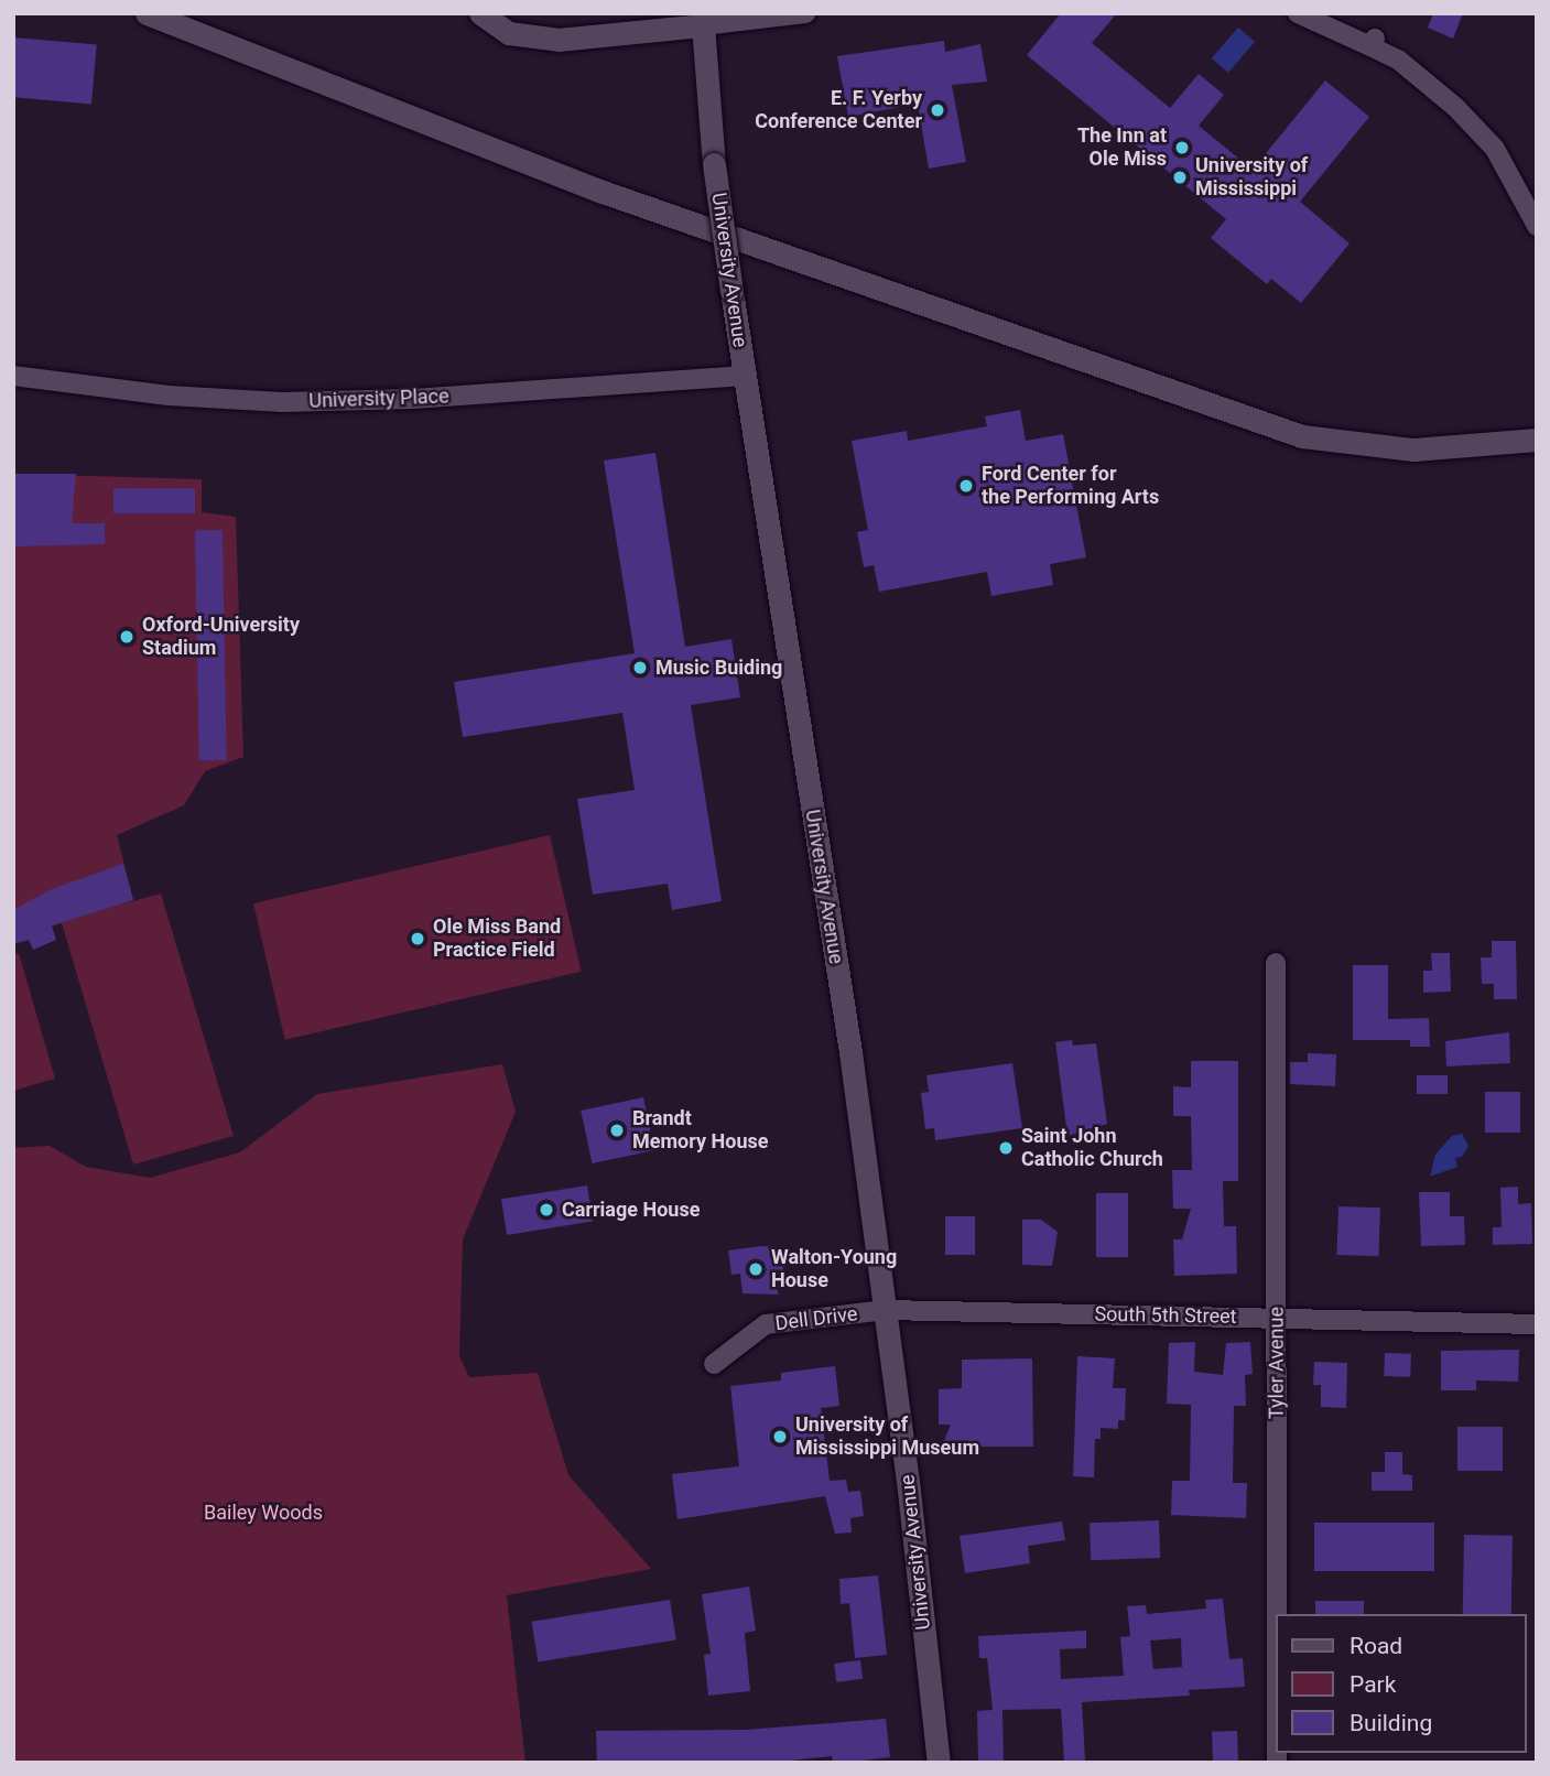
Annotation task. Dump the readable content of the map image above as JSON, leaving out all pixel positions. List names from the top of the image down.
{
  "streets": {
    "street": [
      "University Avenue",
      "University Place",
      "South 5th Street",
      "Dell Drive",
      "Tyler Avenue"
    ]
  },
  "crossings": [
    ["University Avenue", "University Place"],
    ["University Avenue", "South 5th Street"],
    ["University Avenue", "Dell Drive"],
    ["South 5th Street", "Dell Drive"],
    ["South 5th Street", "Tyler Avenue"]
  ],
  "parks": ["Bailey Woods"],
  "places": [
    "E. F. Yerby Conference Center",
    "The Inn at Ole Miss",
    "University of Mississippi",
    "Ford Center for the Performing Arts",
    "Oxford-University Stadium",
    "Music Buiding",
    "Ole Miss Band Practice Field",
    "Brandt Memory House",
    "Saint John Catholic Church",
    "Carriage House",
    "Walton-Young House",
    "University of Mississippi Museum"
  ],
  "legend": ["Road", "Park", "Building"]
}
